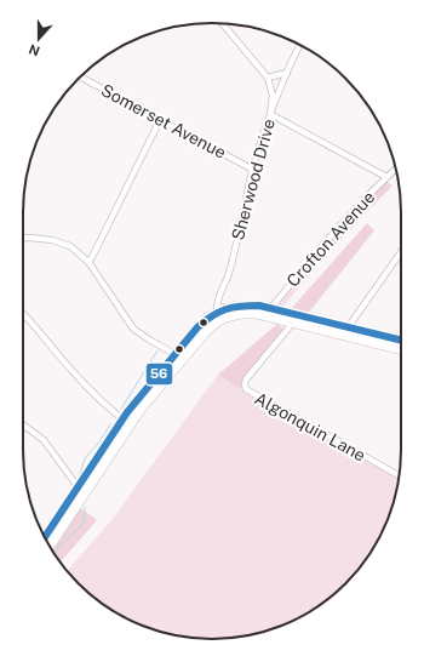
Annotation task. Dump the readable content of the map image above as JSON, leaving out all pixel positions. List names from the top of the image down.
{
  "streets": {
    "street": [
      "Somerset Avenue",
      "Sherwood Drive",
      "Crofton Avenue",
      "Algonquin Lane"
    ]
  },
  "crossings": [
    ["Somerset Avenue", "Sherwood Drive"]
  ],
  "lines": ["transit line 56"],
  "north": "bottom"
}
